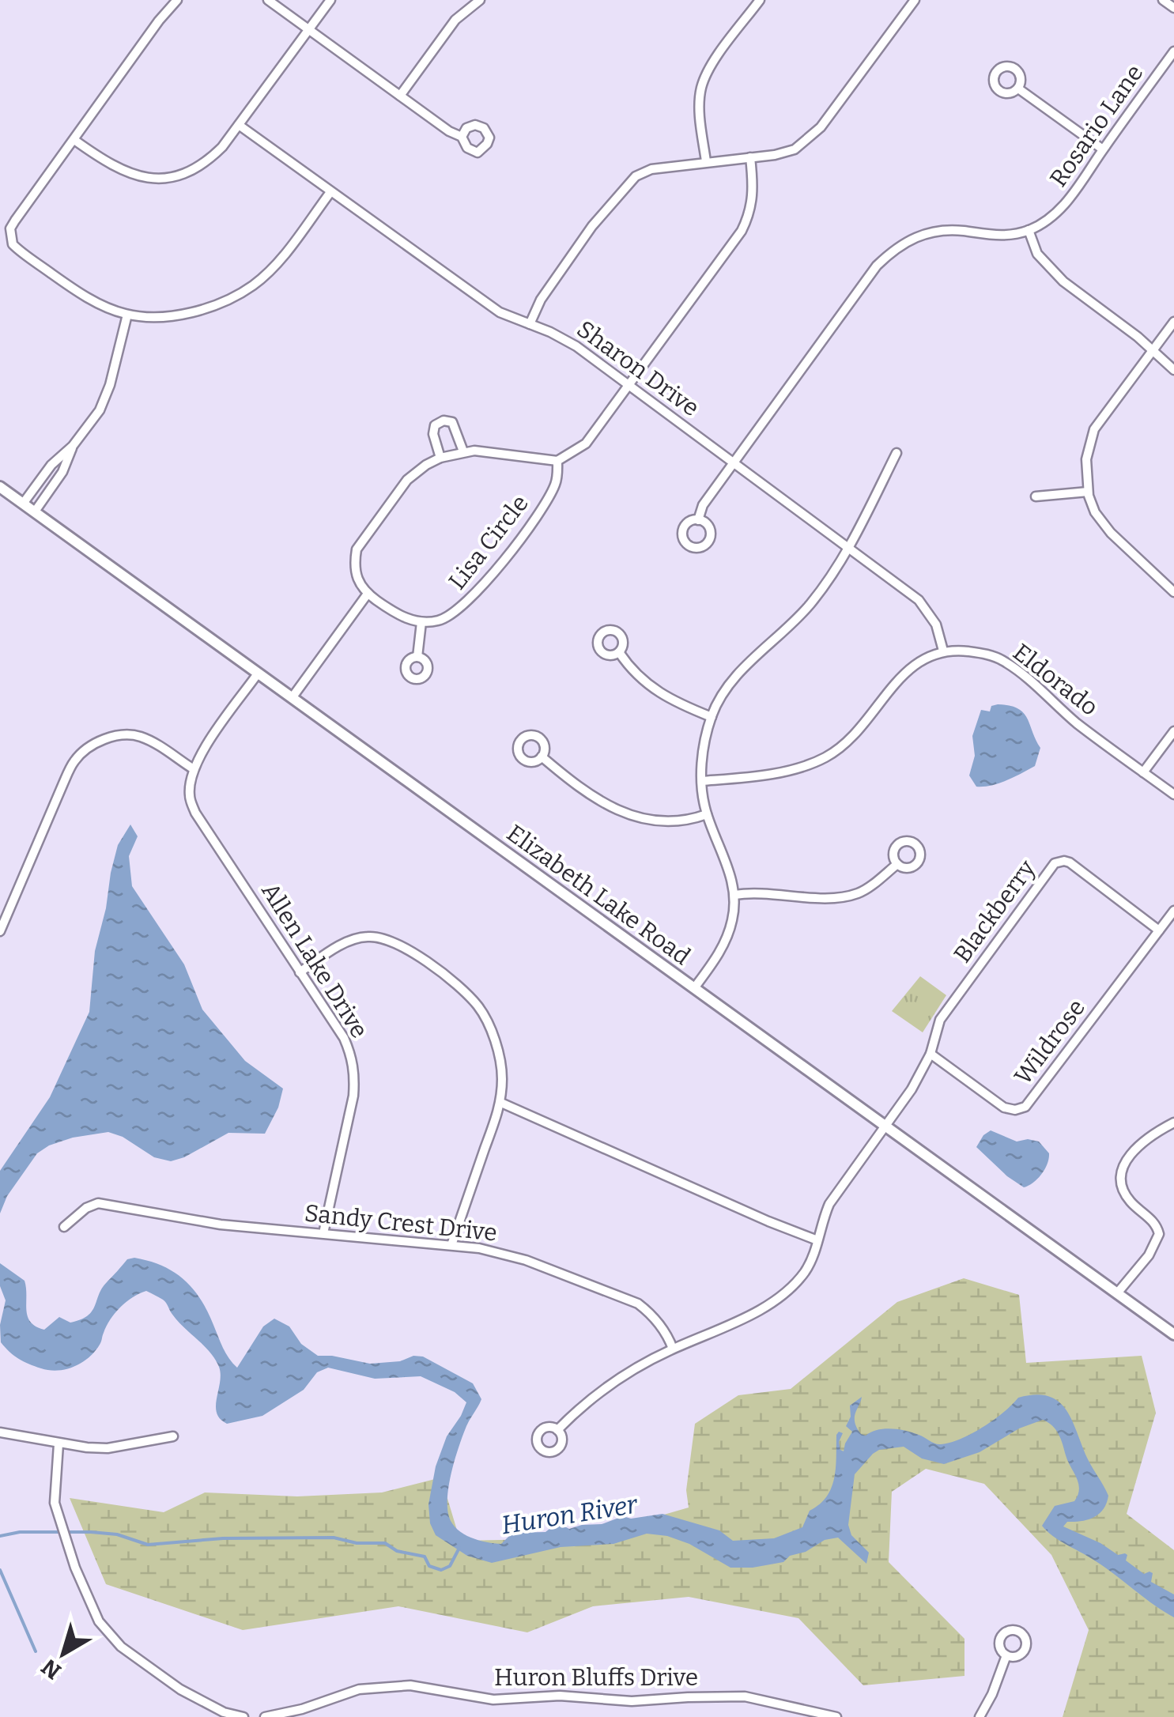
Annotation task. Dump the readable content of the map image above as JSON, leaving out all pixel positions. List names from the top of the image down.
{
  "streets": {
    "street": [
      "Rosario Lane",
      "Sharon Drive",
      "Lisa Circle",
      "Eldorado",
      "Elizabeth Lake Road",
      "Blackberry",
      "Allen Lake Drive",
      "Wildrose",
      "Sandy Crest Drive",
      "Huron Bluffs Drive"
    ]
  },
  "crossings": [
    ["Rosario Lane", "Sharon Drive"],
    ["Sharon Drive", "Eldorado"],
    ["Blackberry", "Wildrose"],
    ["Allen Lake Drive", "Sandy Crest Drive"]
  ],
  "water": ["Huron River"],
  "north": "bottom left"
}
